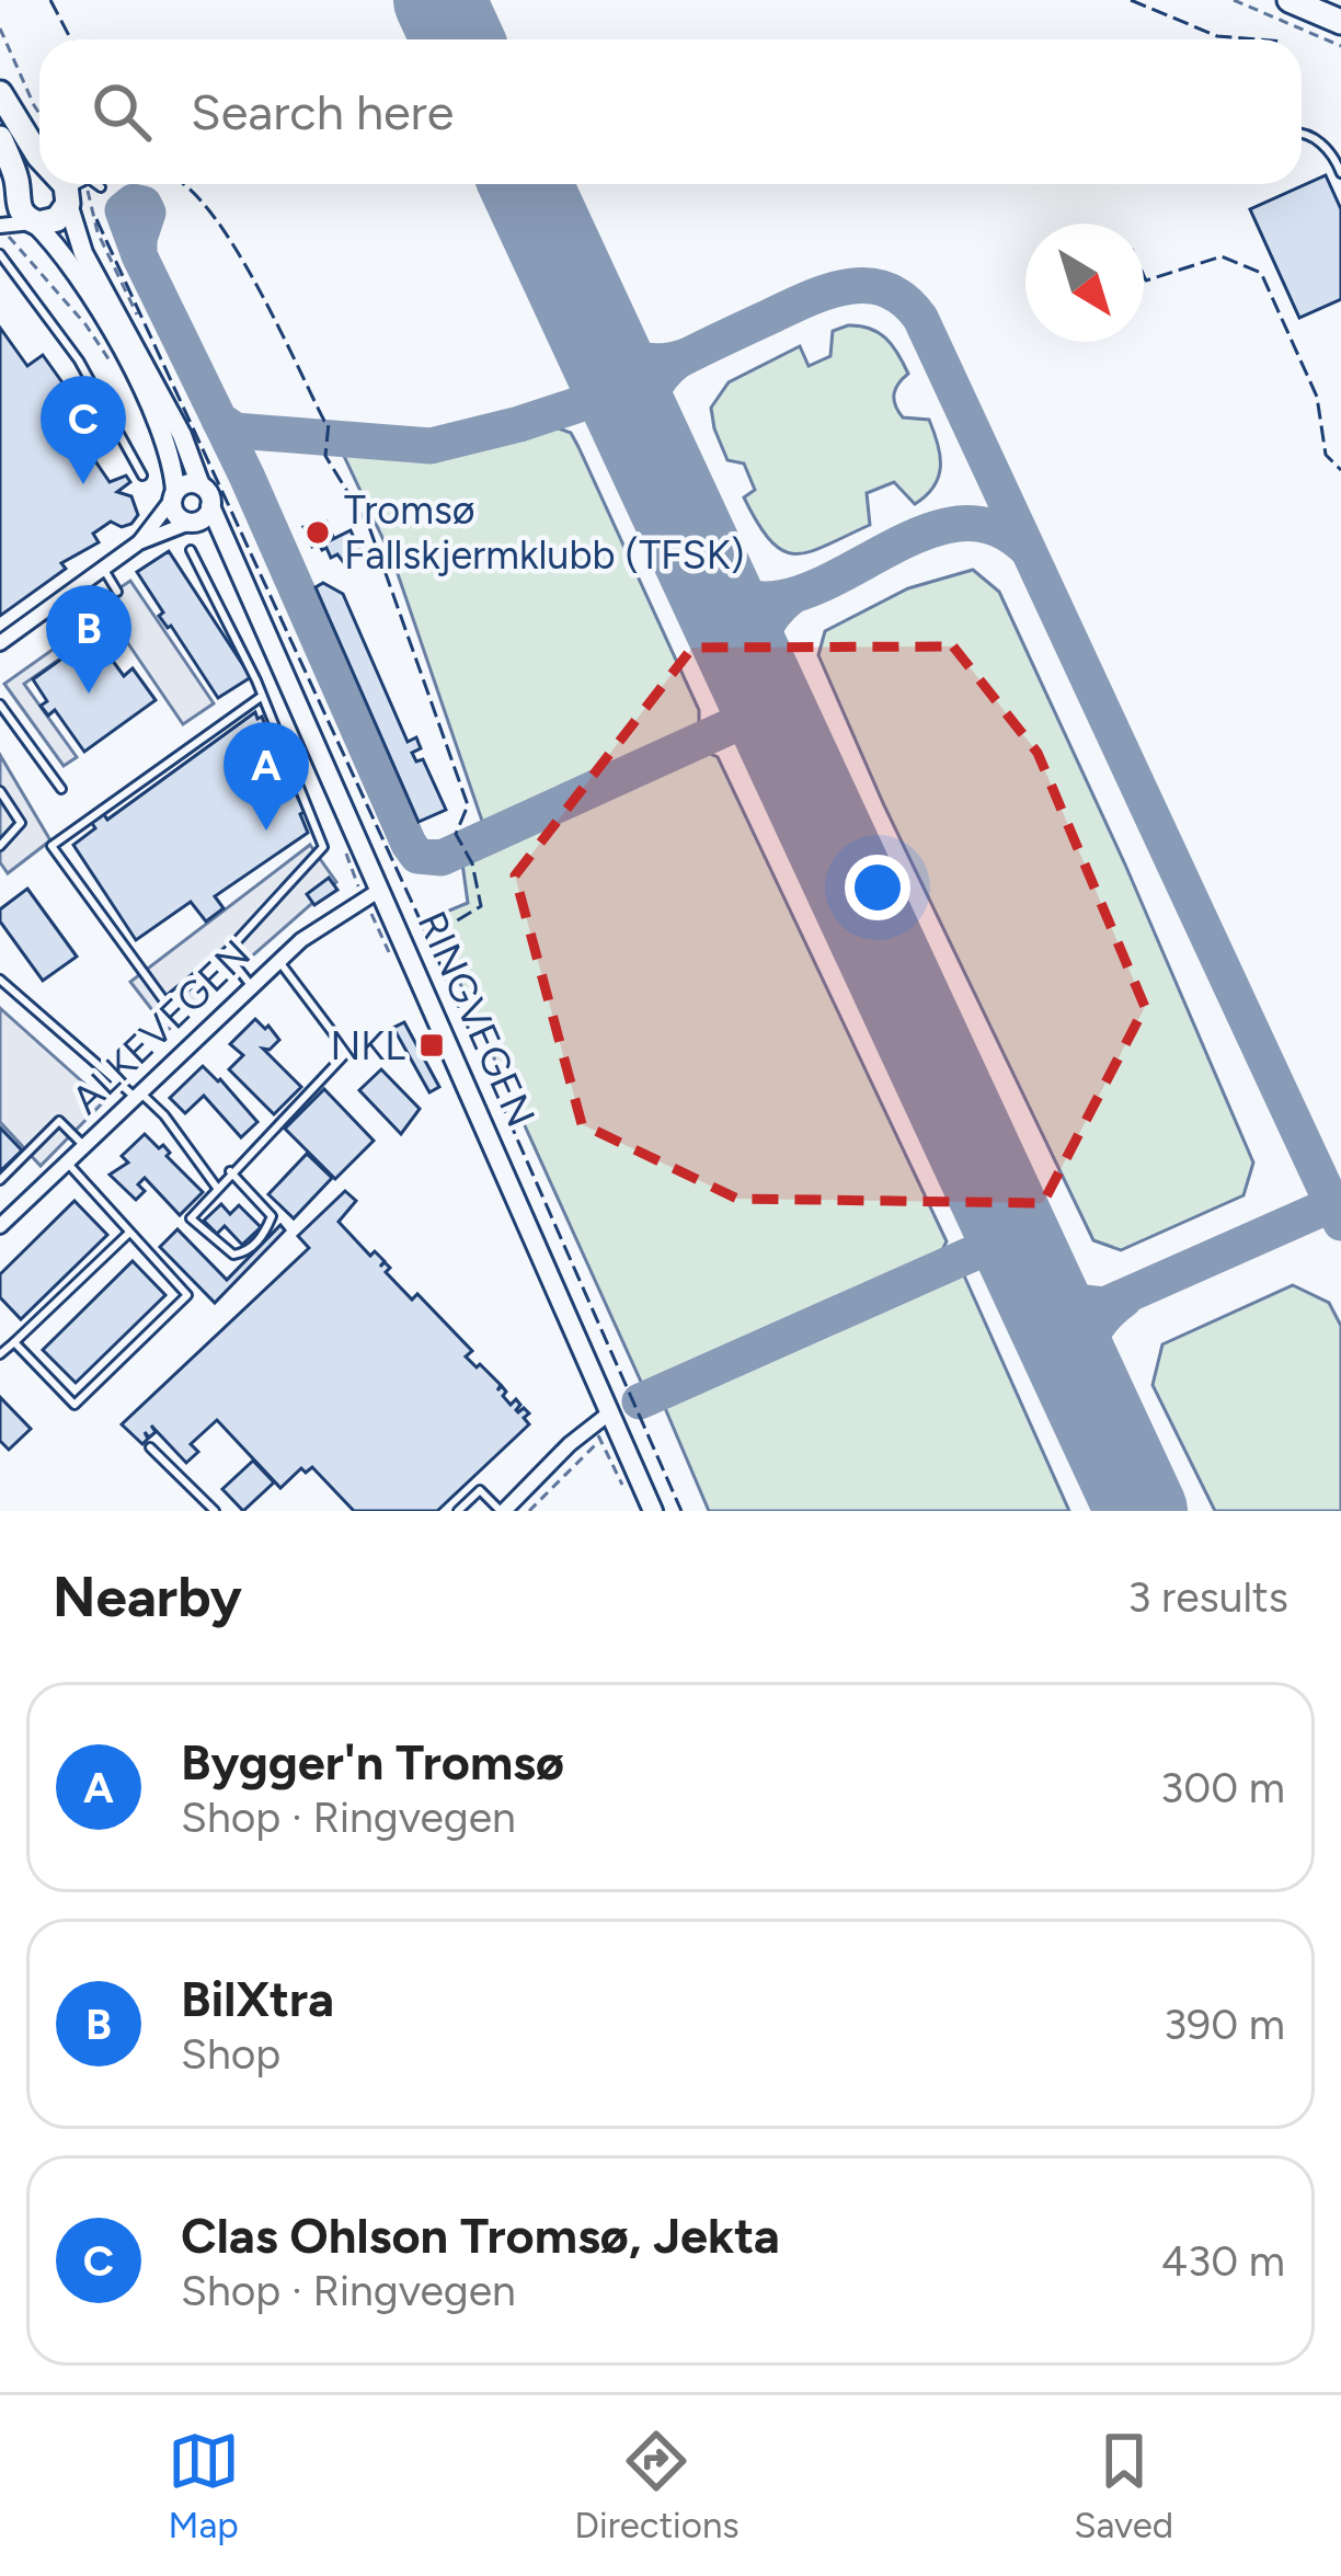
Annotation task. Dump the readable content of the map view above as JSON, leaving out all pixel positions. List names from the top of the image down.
{
  "streets": {
    "street": ["RINGVEGEN", "ALKEVEGEN"]
  },
  "crossings": [
    ["RINGVEGEN", "ALKEVEGEN"]
  ],
  "places": {
    "other": ["Tromsø Fallskjermklubb (TFSK)"],
    "transit": ["NKL"]
  },
  "north": "bottom right",
  "page": {
    "search": "Search here",
    "pins": ["C", "B", "A"],
    "heading": ["Nearby", "3 results"],
    "list": [
      {
        "mark": "A",
        "name": "Bygger'n Tromsø",
        "note": "Shop · Ringvegen",
        "value": "300 m"
      },
      {
        "mark": "B",
        "name": "BilXtra",
        "note": "Shop",
        "value": "390 m"
      },
      {
        "mark": "C",
        "name": "Clas Ohlson Tromsø, Jekta",
        "note": "Shop · Ringvegen",
        "value": "430 m"
      }
    ],
    "nav": ["Map", "Directions", "Saved"]
  }
}
